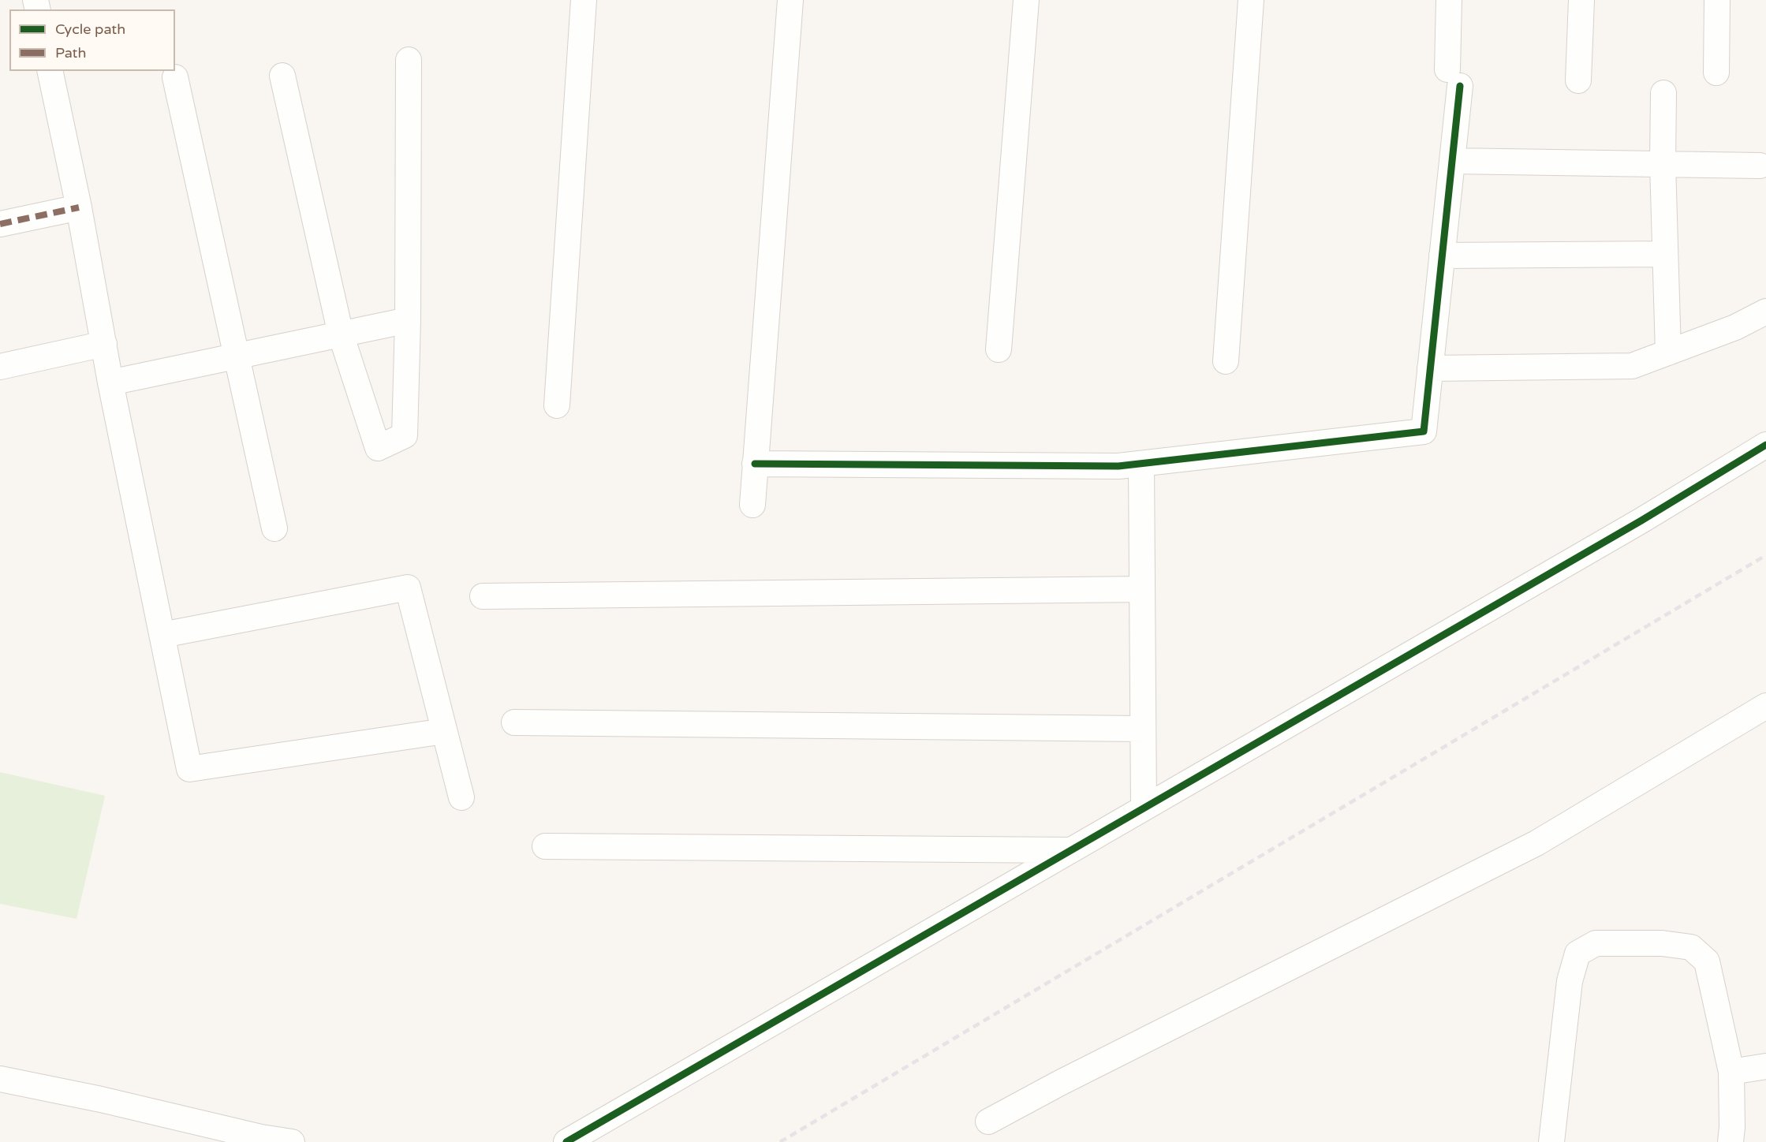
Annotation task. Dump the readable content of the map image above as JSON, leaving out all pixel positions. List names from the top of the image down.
{
  "legend": ["Cycle path", "Path"]
}
